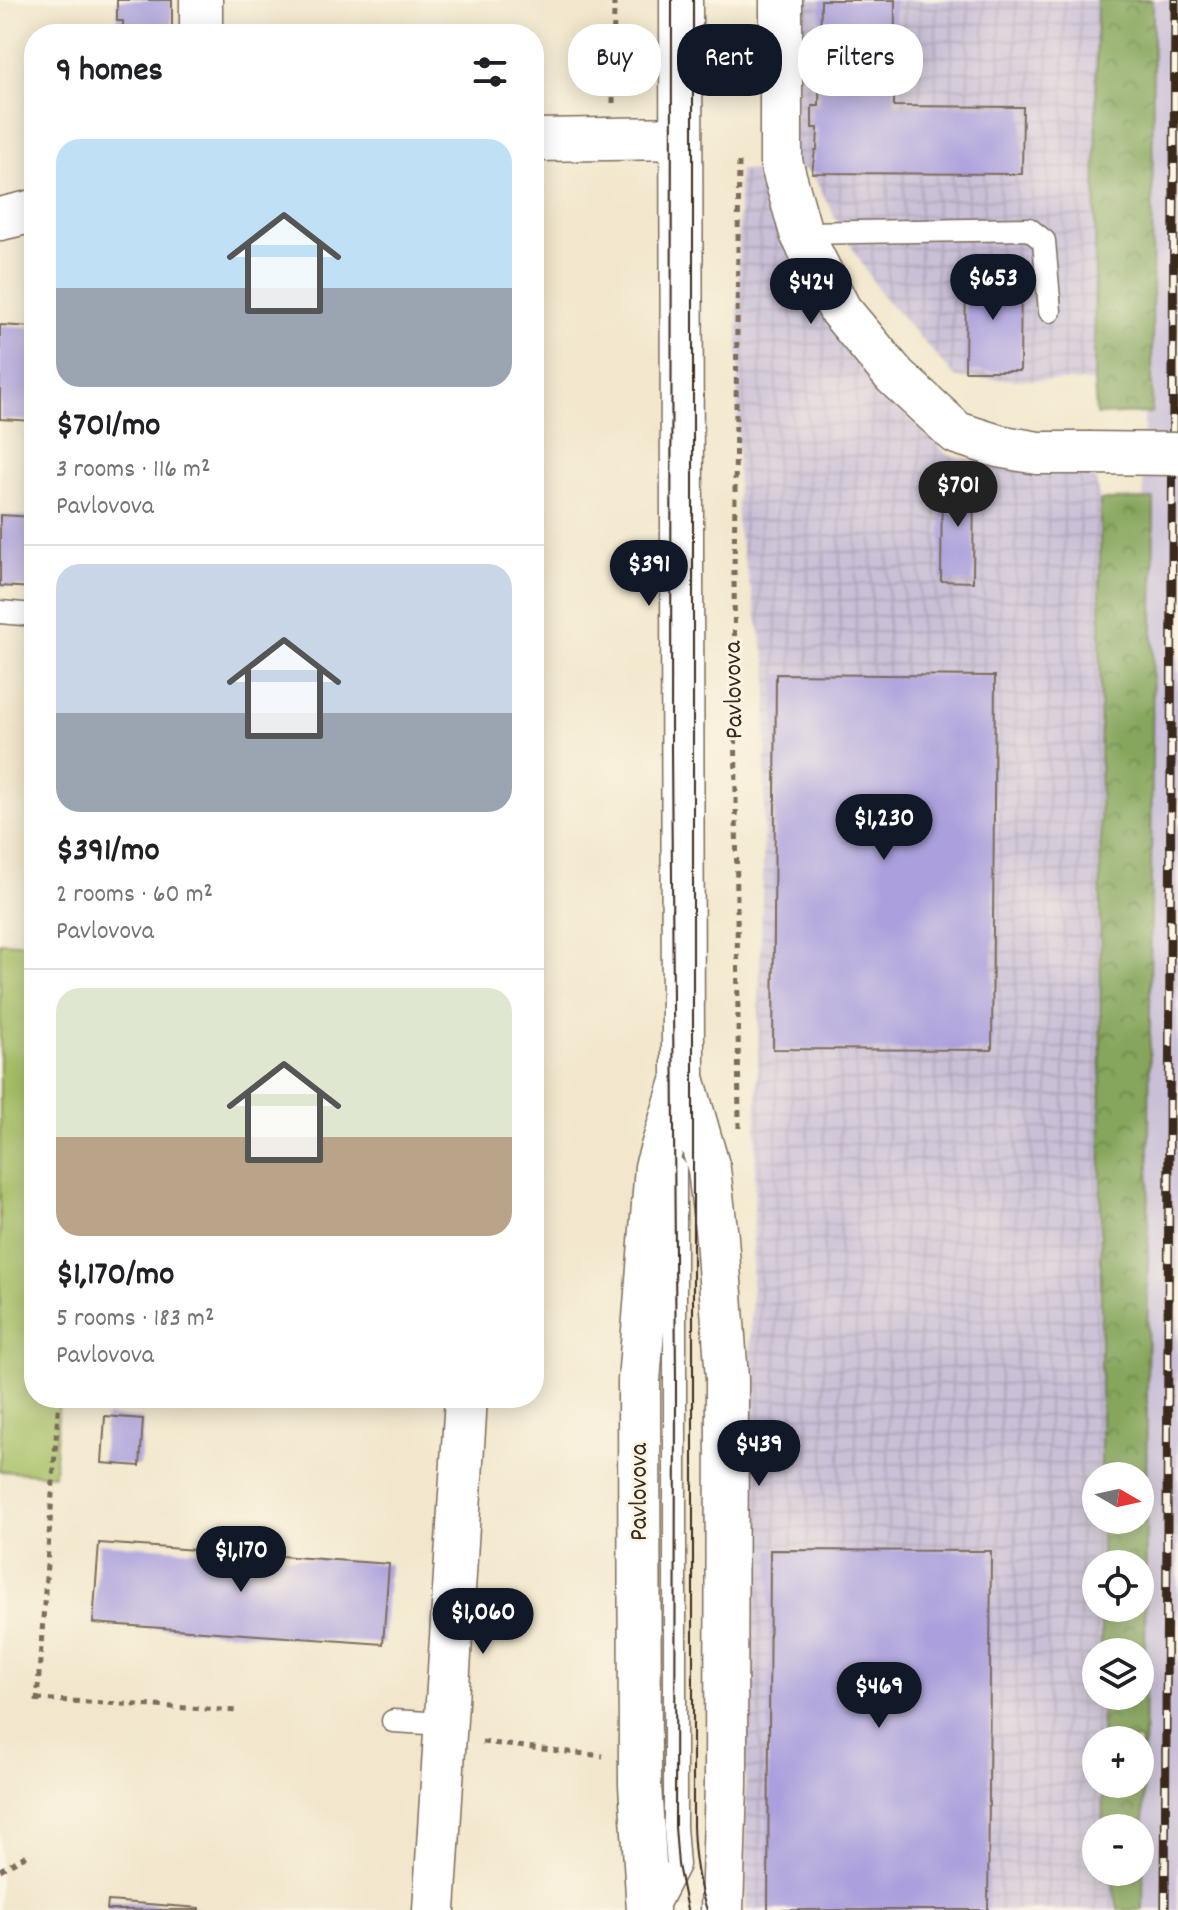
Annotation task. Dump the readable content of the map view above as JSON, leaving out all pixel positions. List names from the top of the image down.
{
  "streets": {
    "street": ["Pavlovova"]
  },
  "north": "right",
  "page": {
    "chip": ["Buy", "Rent", "Filters"],
    "heading": "9 homes",
    "list": [
      {
        "name": "$701/mo",
        "note": "3 rooms · 116 m² · Pavlovova"
      },
      {
        "name": "$391/mo",
        "note": "2 rooms · 60 m² · Pavlovova"
      },
      {
        "name": "$1,170/mo",
        "note": "5 rooms · 183 m² · Pavlovova"
      }
    ],
    "price": [
      "$653",
      "$424",
      "$701",
      "$391",
      "$1,230",
      "$439",
      "$1,170",
      "$1,060",
      "$469"
    ],
    "map_buttons": ["+", "−"]
  }
}
